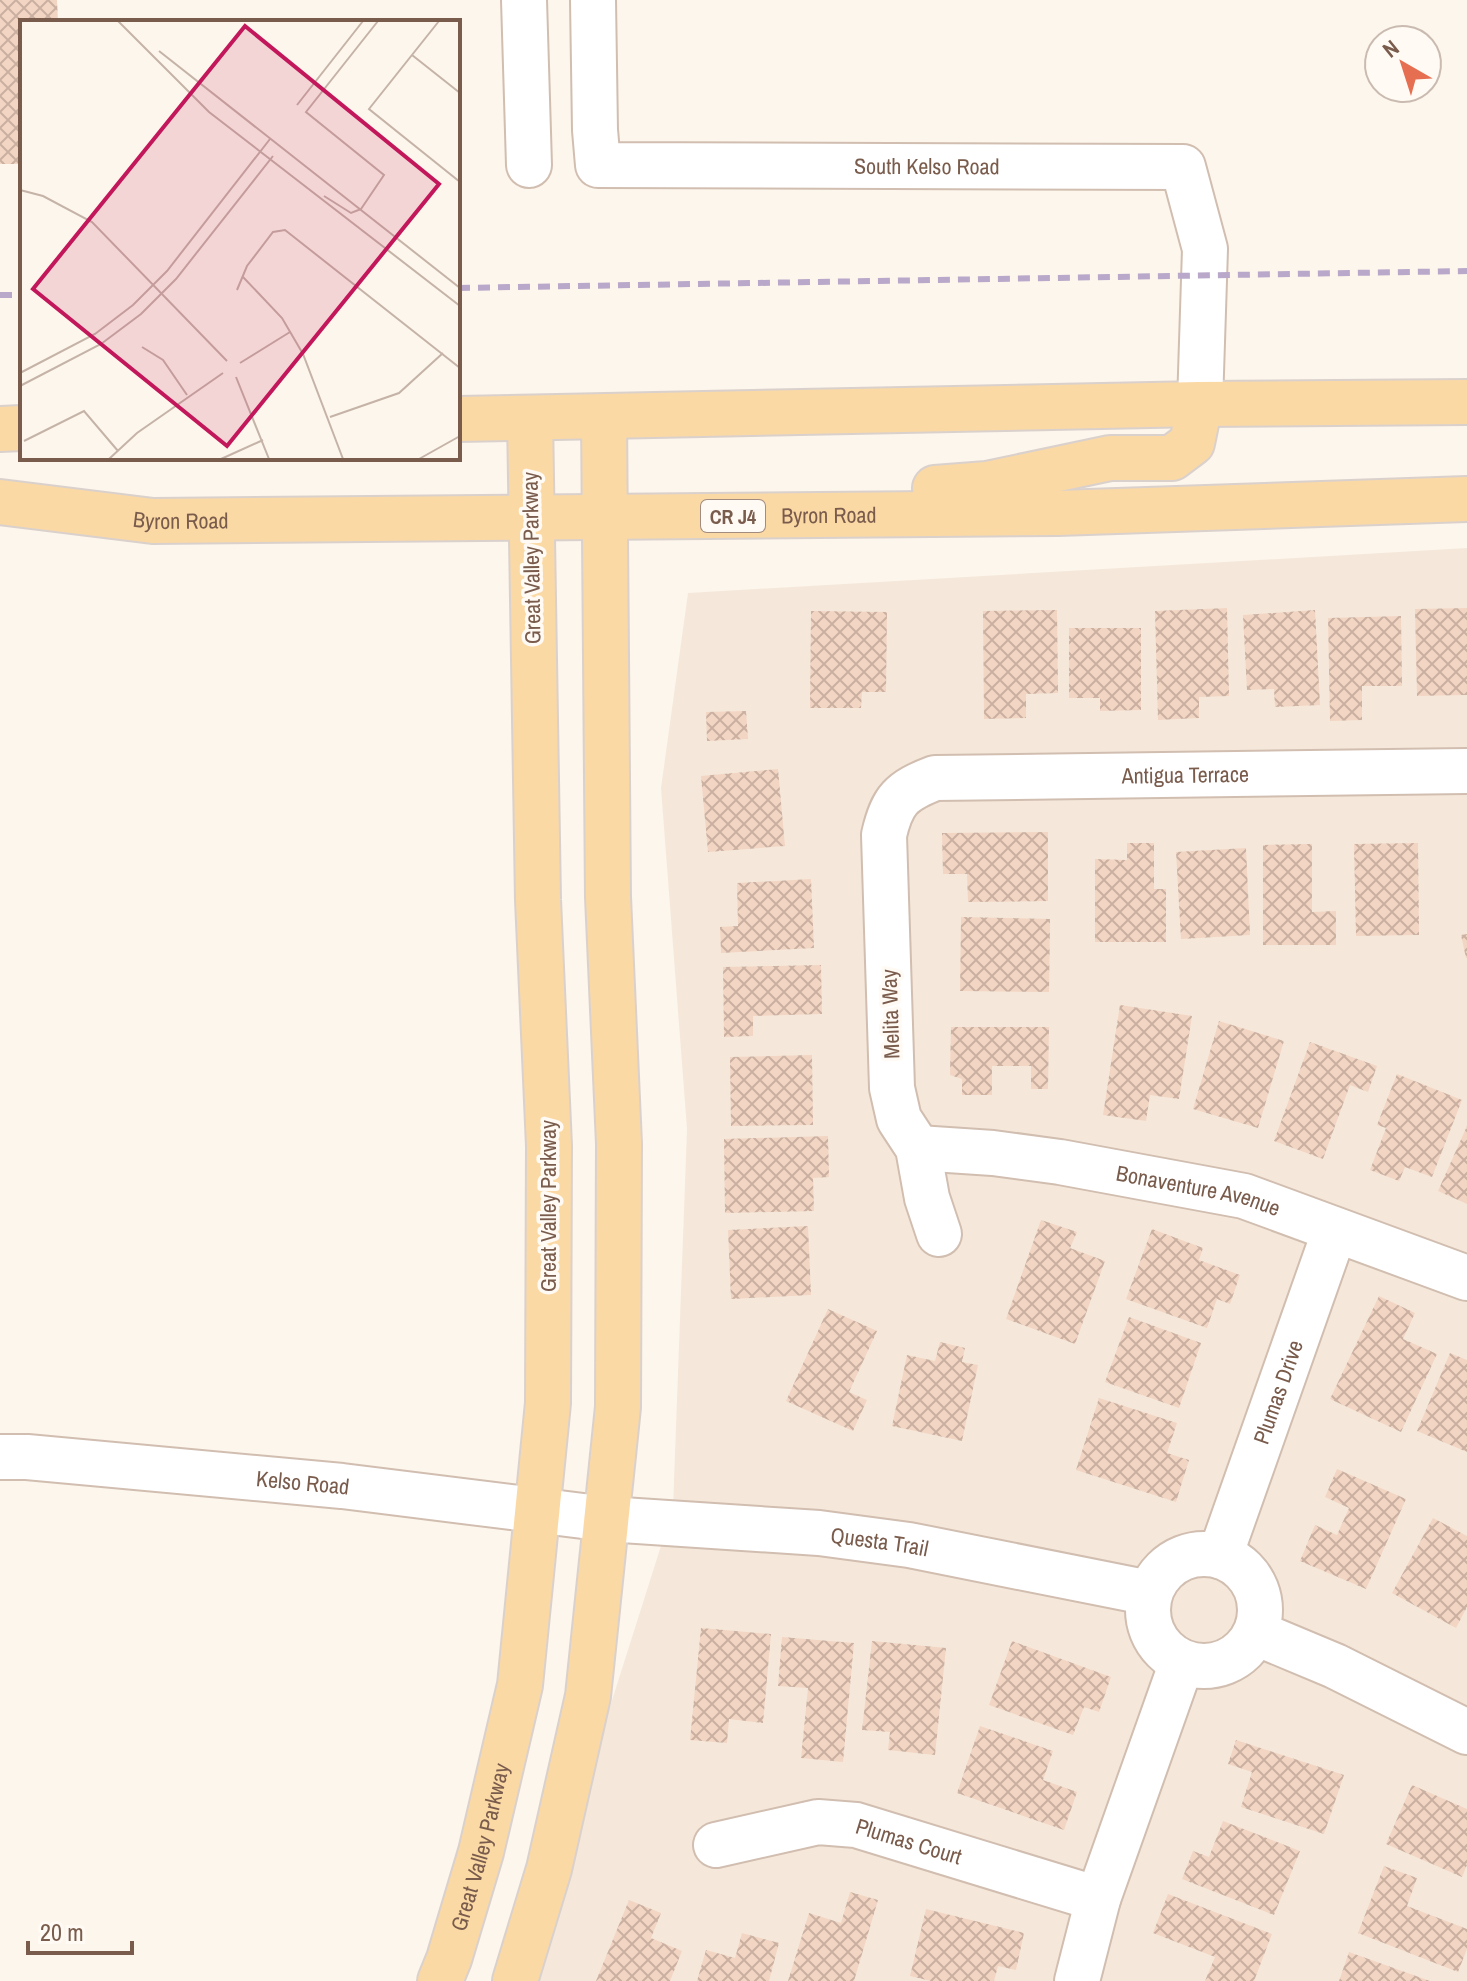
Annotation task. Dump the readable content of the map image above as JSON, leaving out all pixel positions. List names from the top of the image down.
{
  "streets": {
    "main road": ["Byron Road", "CR J4", "Great Valley Parkway"],
    "street": [
      "South Kelso Road",
      "Antigua Terrace",
      "Melita Way",
      "Bonaventure Avenue",
      "Plumas Drive",
      "Kelso Road",
      "Questa Trail",
      "Plumas Court"
    ]
  },
  "crossings": [
    ["Byron Road", "Great Valley Parkway"],
    ["Great Valley Parkway", "Kelso Road"],
    ["Antigua Terrace", "Melita Way"],
    ["Melita Way", "Bonaventure Avenue"],
    ["Bonaventure Avenue", "Plumas Drive"],
    ["Plumas Drive", "Questa Trail"],
    ["Kelso Road", "Questa Trail"]
  ],
  "scale_bar": "20 m",
  "north": "top left"
}
